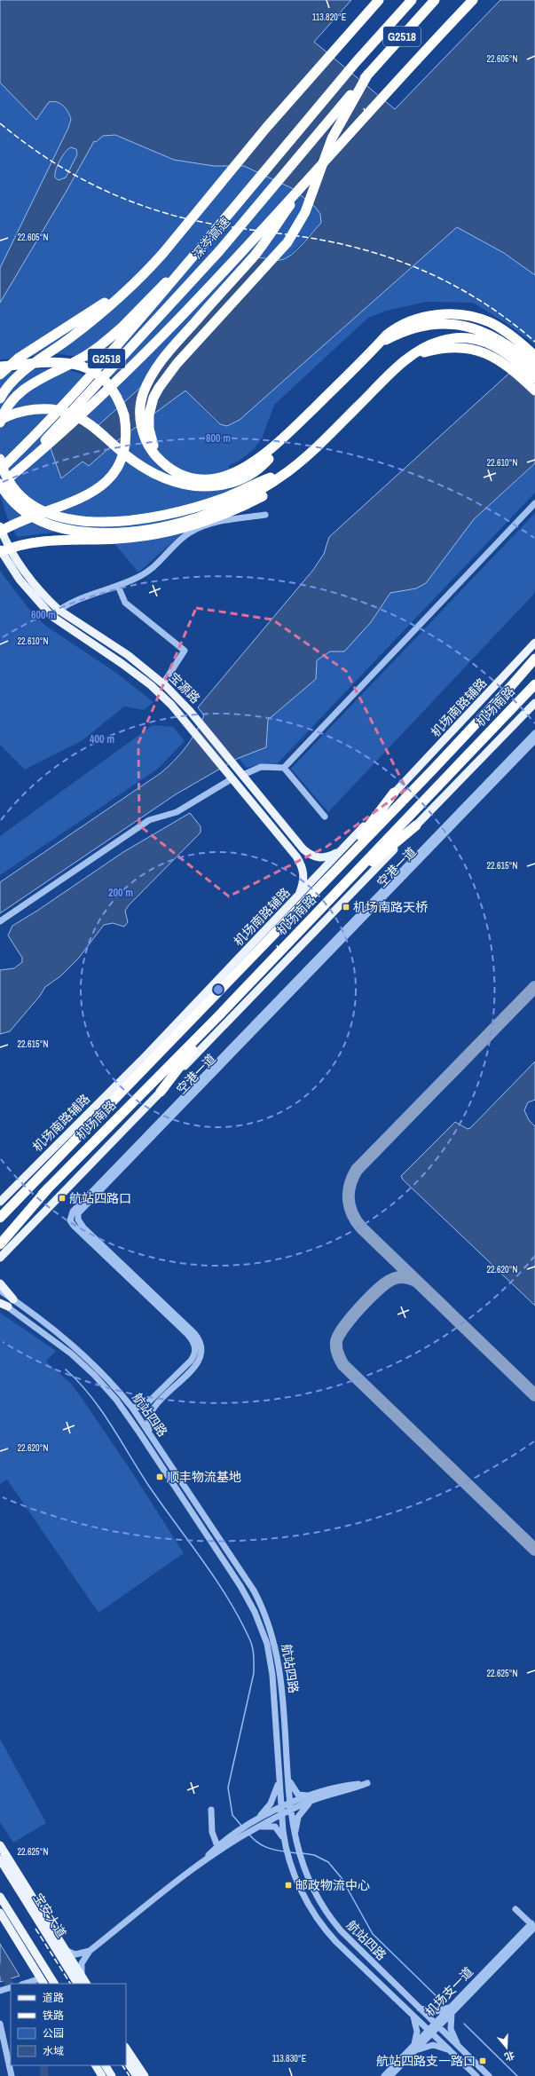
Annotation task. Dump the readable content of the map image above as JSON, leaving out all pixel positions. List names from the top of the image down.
{
  "streets": {
    "highway": ["G2518", "深岑高速", "机场南路"],
    "main road": ["宝源路", "机场南路辅路", "宝安大道"],
    "street": ["空港一道", "航站四路", "机场支一道"]
  },
  "crossings": [
    ["宝源路", "机场南路辅路"],
    ["空港一道", "航站四路"],
    ["航站四路", "机场支一道"]
  ],
  "places": {
    "transit": [
      "机场南路天桥",
      "航站四路口",
      "顺丰物流基地",
      "邮政物流中心",
      "航站四路支一路口"
    ]
  },
  "legend": [
    "道路",
    "铁路",
    "公园",
    "水域"
  ],
  "north": "bottom",
  "coordinates": [
    "113.820°E",
    "22.605°N",
    "22.610°N",
    "22.615°N",
    "22.620°N",
    "22.625°N",
    "113.830°E"
  ],
  "rings": [
    "800 m",
    "600 m",
    "400 m",
    "200 m"
  ]
}
